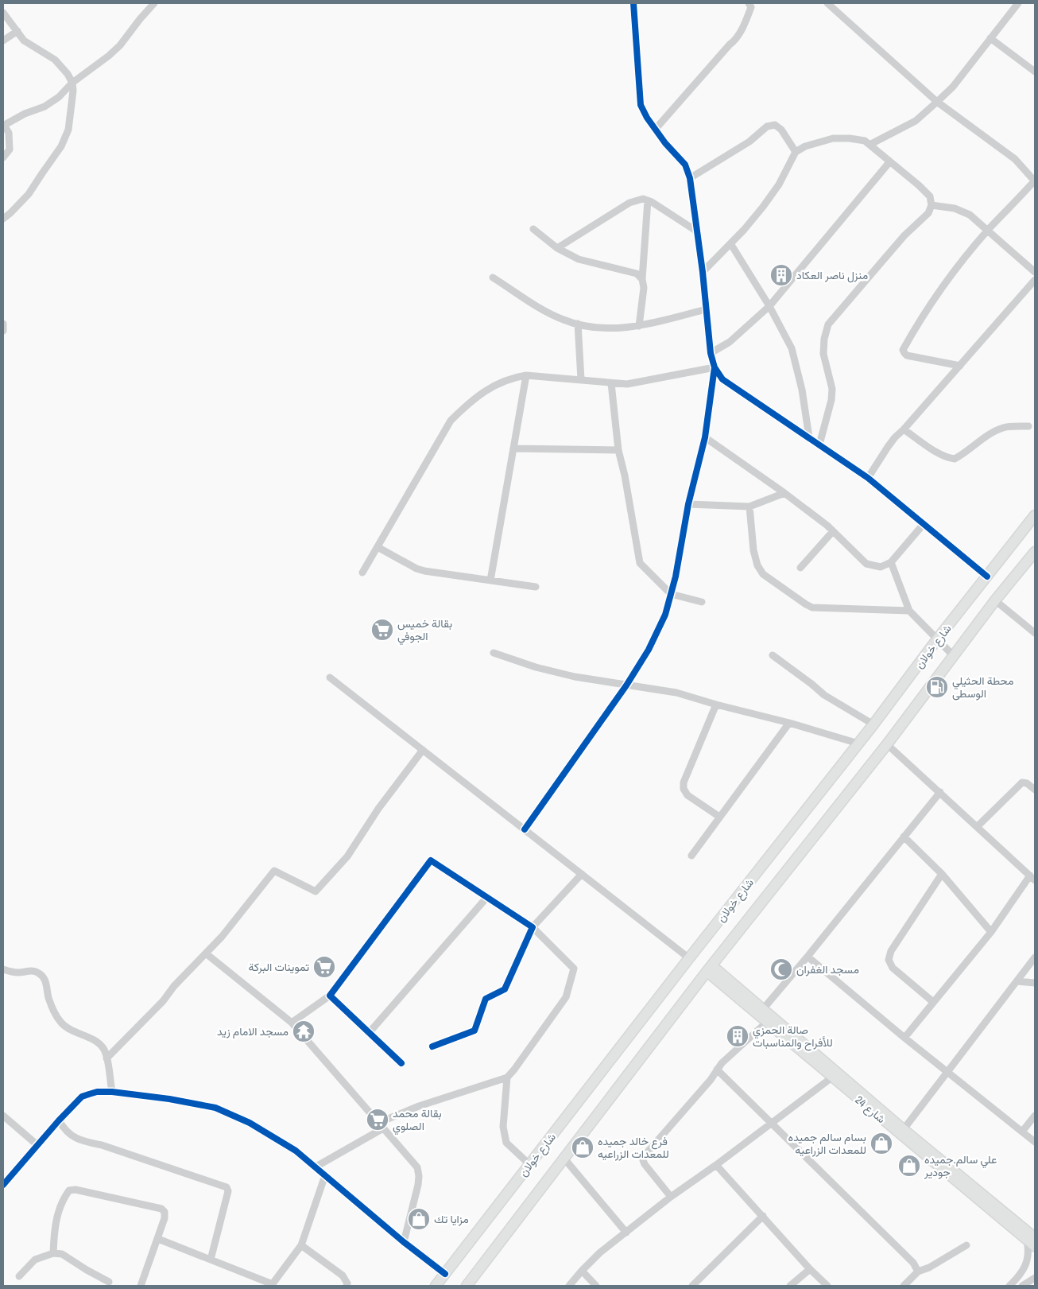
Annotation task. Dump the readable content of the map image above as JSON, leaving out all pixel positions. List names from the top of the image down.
{
  "streets": {
    "main road": ["شارع خولان"],
    "street": ["شارع 24"]
  },
  "crossings": [
    ["شارع خولان", "شارع 24"]
  ],
  "places": {
    "building": ["منزل ناصر العكاد", "صالة الحمزي للأفراح والمناسبات"],
    "supermarket": ["بقالة خميس الجوفي", "تموينات البركة", "بقالة محمد الصلوي"],
    "fuel station": ["محطة الحثيلي الوسطى"],
    "mosque": ["مسجد الغفران"],
    "temple": ["مسجد الامام زيد"],
    "shop": [
      "بسام سالم جميده للمعدات الزراعيه",
      "فرع خالد جميده للمعدات الزراعيه",
      "علي سالم.جميده جودير",
      "مزايا تك"
    ]
  }
}
